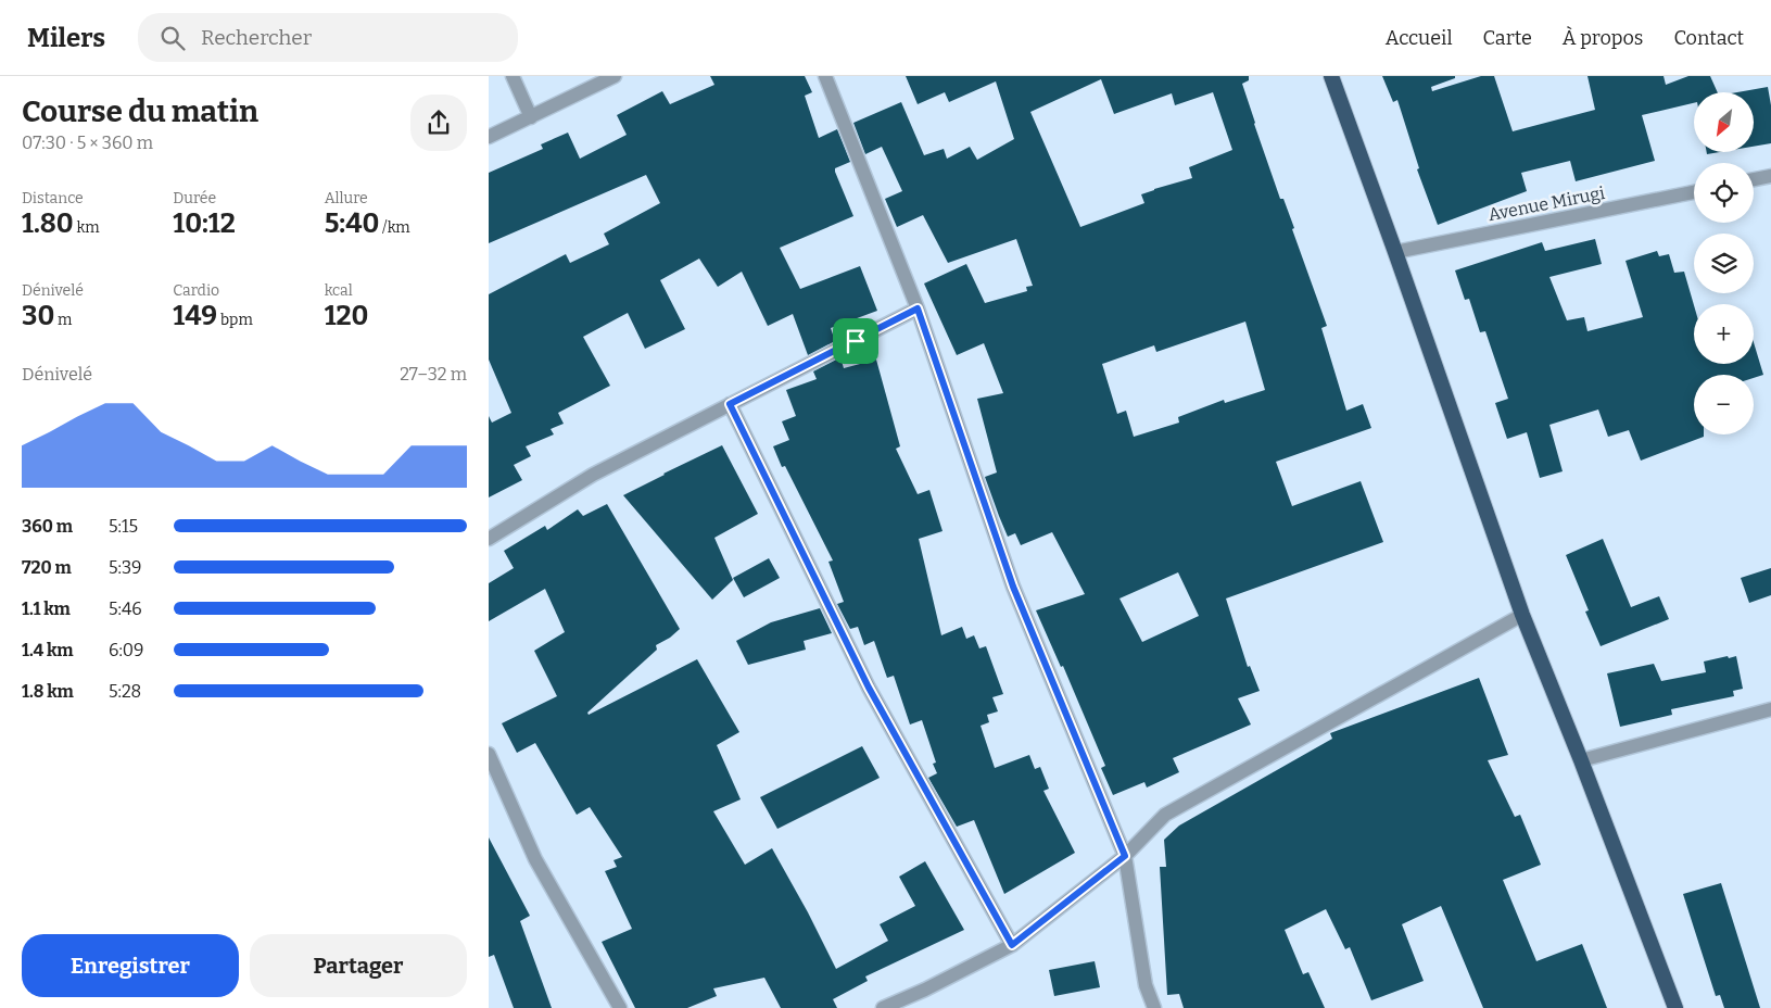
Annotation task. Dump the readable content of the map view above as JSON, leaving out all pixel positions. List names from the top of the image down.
{
  "streets": {
    "street": ["Avenue Mirugi"]
  },
  "north": "bottom left",
  "page": {
    "header": "Milers",
    "search": "Rechercher",
    "nav": [
      "Accueil",
      "Carte",
      "À propos",
      "Contact"
    ],
    "heading": ["Course du matin", "07:30 · 5 × 360 m"],
    "map_buttons": ["+", "−"],
    "stats": [
      ["Distance", "1.80 km"],
      ["Durée", "10:12"],
      ["Allure", "5:40 /km"],
      ["Dénivelé", "30 m"],
      ["Cardio", "149 bpm"],
      ["kcal", "120"]
    ],
    "chart": ["Dénivelé", "27–32 m"],
    "list": [
      {
        "name": "360 m",
        "note": "5:15"
      },
      {
        "name": "720 m",
        "note": "5:39"
      },
      {
        "name": "1.1 km",
        "note": "5:46"
      },
      {
        "name": "1.4 km",
        "note": "6:09"
      },
      {
        "name": "1.8 km",
        "note": "5:28"
      }
    ],
    "buttons": ["Enregistrer", "Partager"]
  }
}
